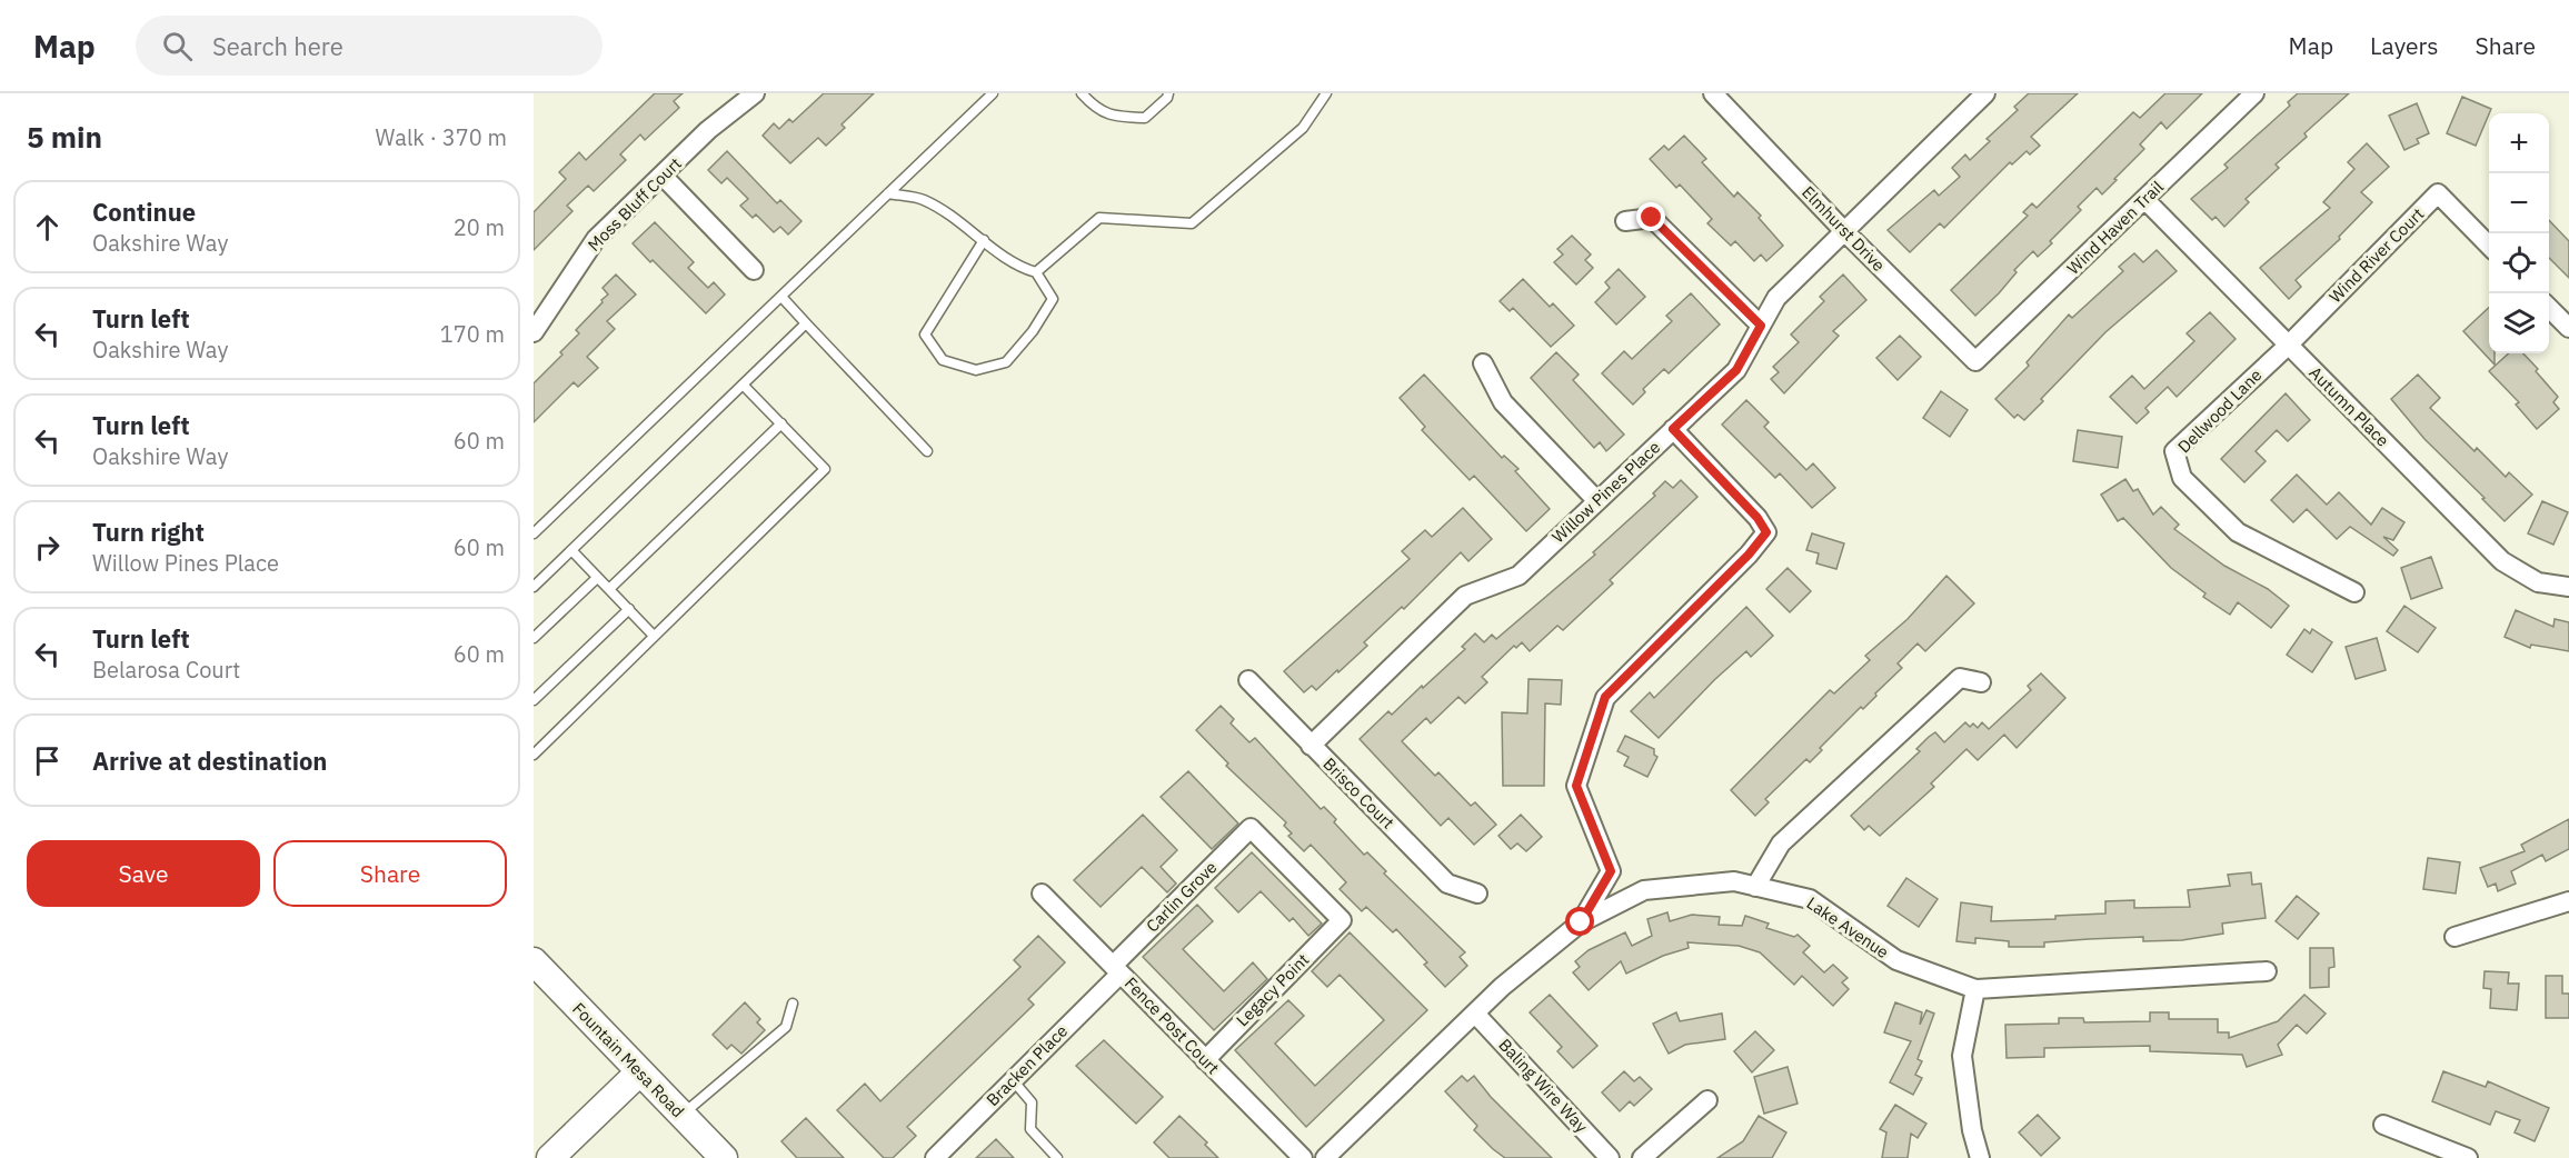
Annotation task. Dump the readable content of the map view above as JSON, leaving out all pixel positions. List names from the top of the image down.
{
  "streets": {
    "main road": ["Fountain Mesa Road"],
    "street": [
      "Moss Bluff Court",
      "Wind Haven Trail",
      "Elmhurst Drive",
      "Wind River Court",
      "Autumn Place",
      "Dellwood Lane",
      "Willow Pines Place",
      "Brisco Court",
      "Carlin Grove",
      "Lake Avenue",
      "Legacy Point",
      "Fence Post Court",
      "Bracken Place",
      "Baling Wire Way"
    ]
  },
  "crossings": [
    ["Wind Haven Trail", "Elmhurst Drive"],
    ["Wind Haven Trail", "Autumn Place"],
    ["Elmhurst Drive", "Willow Pines Place"],
    ["Wind River Court", "Autumn Place"],
    ["Wind River Court", "Dellwood Lane"],
    ["Autumn Place", "Dellwood Lane"],
    ["Willow Pines Place", "Brisco Court"],
    ["Carlin Grove", "Legacy Point"],
    ["Carlin Grove", "Fence Post Court"],
    ["Carlin Grove", "Bracken Place"],
    ["Lake Avenue", "Baling Wire Way"],
    ["Legacy Point", "Fence Post Court"],
    ["Fence Post Court", "Bracken Place"]
  ],
  "page": {
    "header": "Map",
    "search": "Search here",
    "nav": ["Map", "Layers", "Share"],
    "heading": ["5 min", "Walk · 370 m"],
    "map_buttons": ["+", "−"],
    "list": [
      ["Continue", "Oakshire Way", "20 m"],
      ["Turn left", "Oakshire Way", "170 m"],
      ["Turn left", "Oakshire Way", "60 m"],
      ["Turn right", "Willow Pines Place", "60 m"],
      ["Turn left", "Belarosa Court", "60 m"],
      "Arrive at destination"
    ],
    "buttons": ["Save", "Share"]
  }
}
